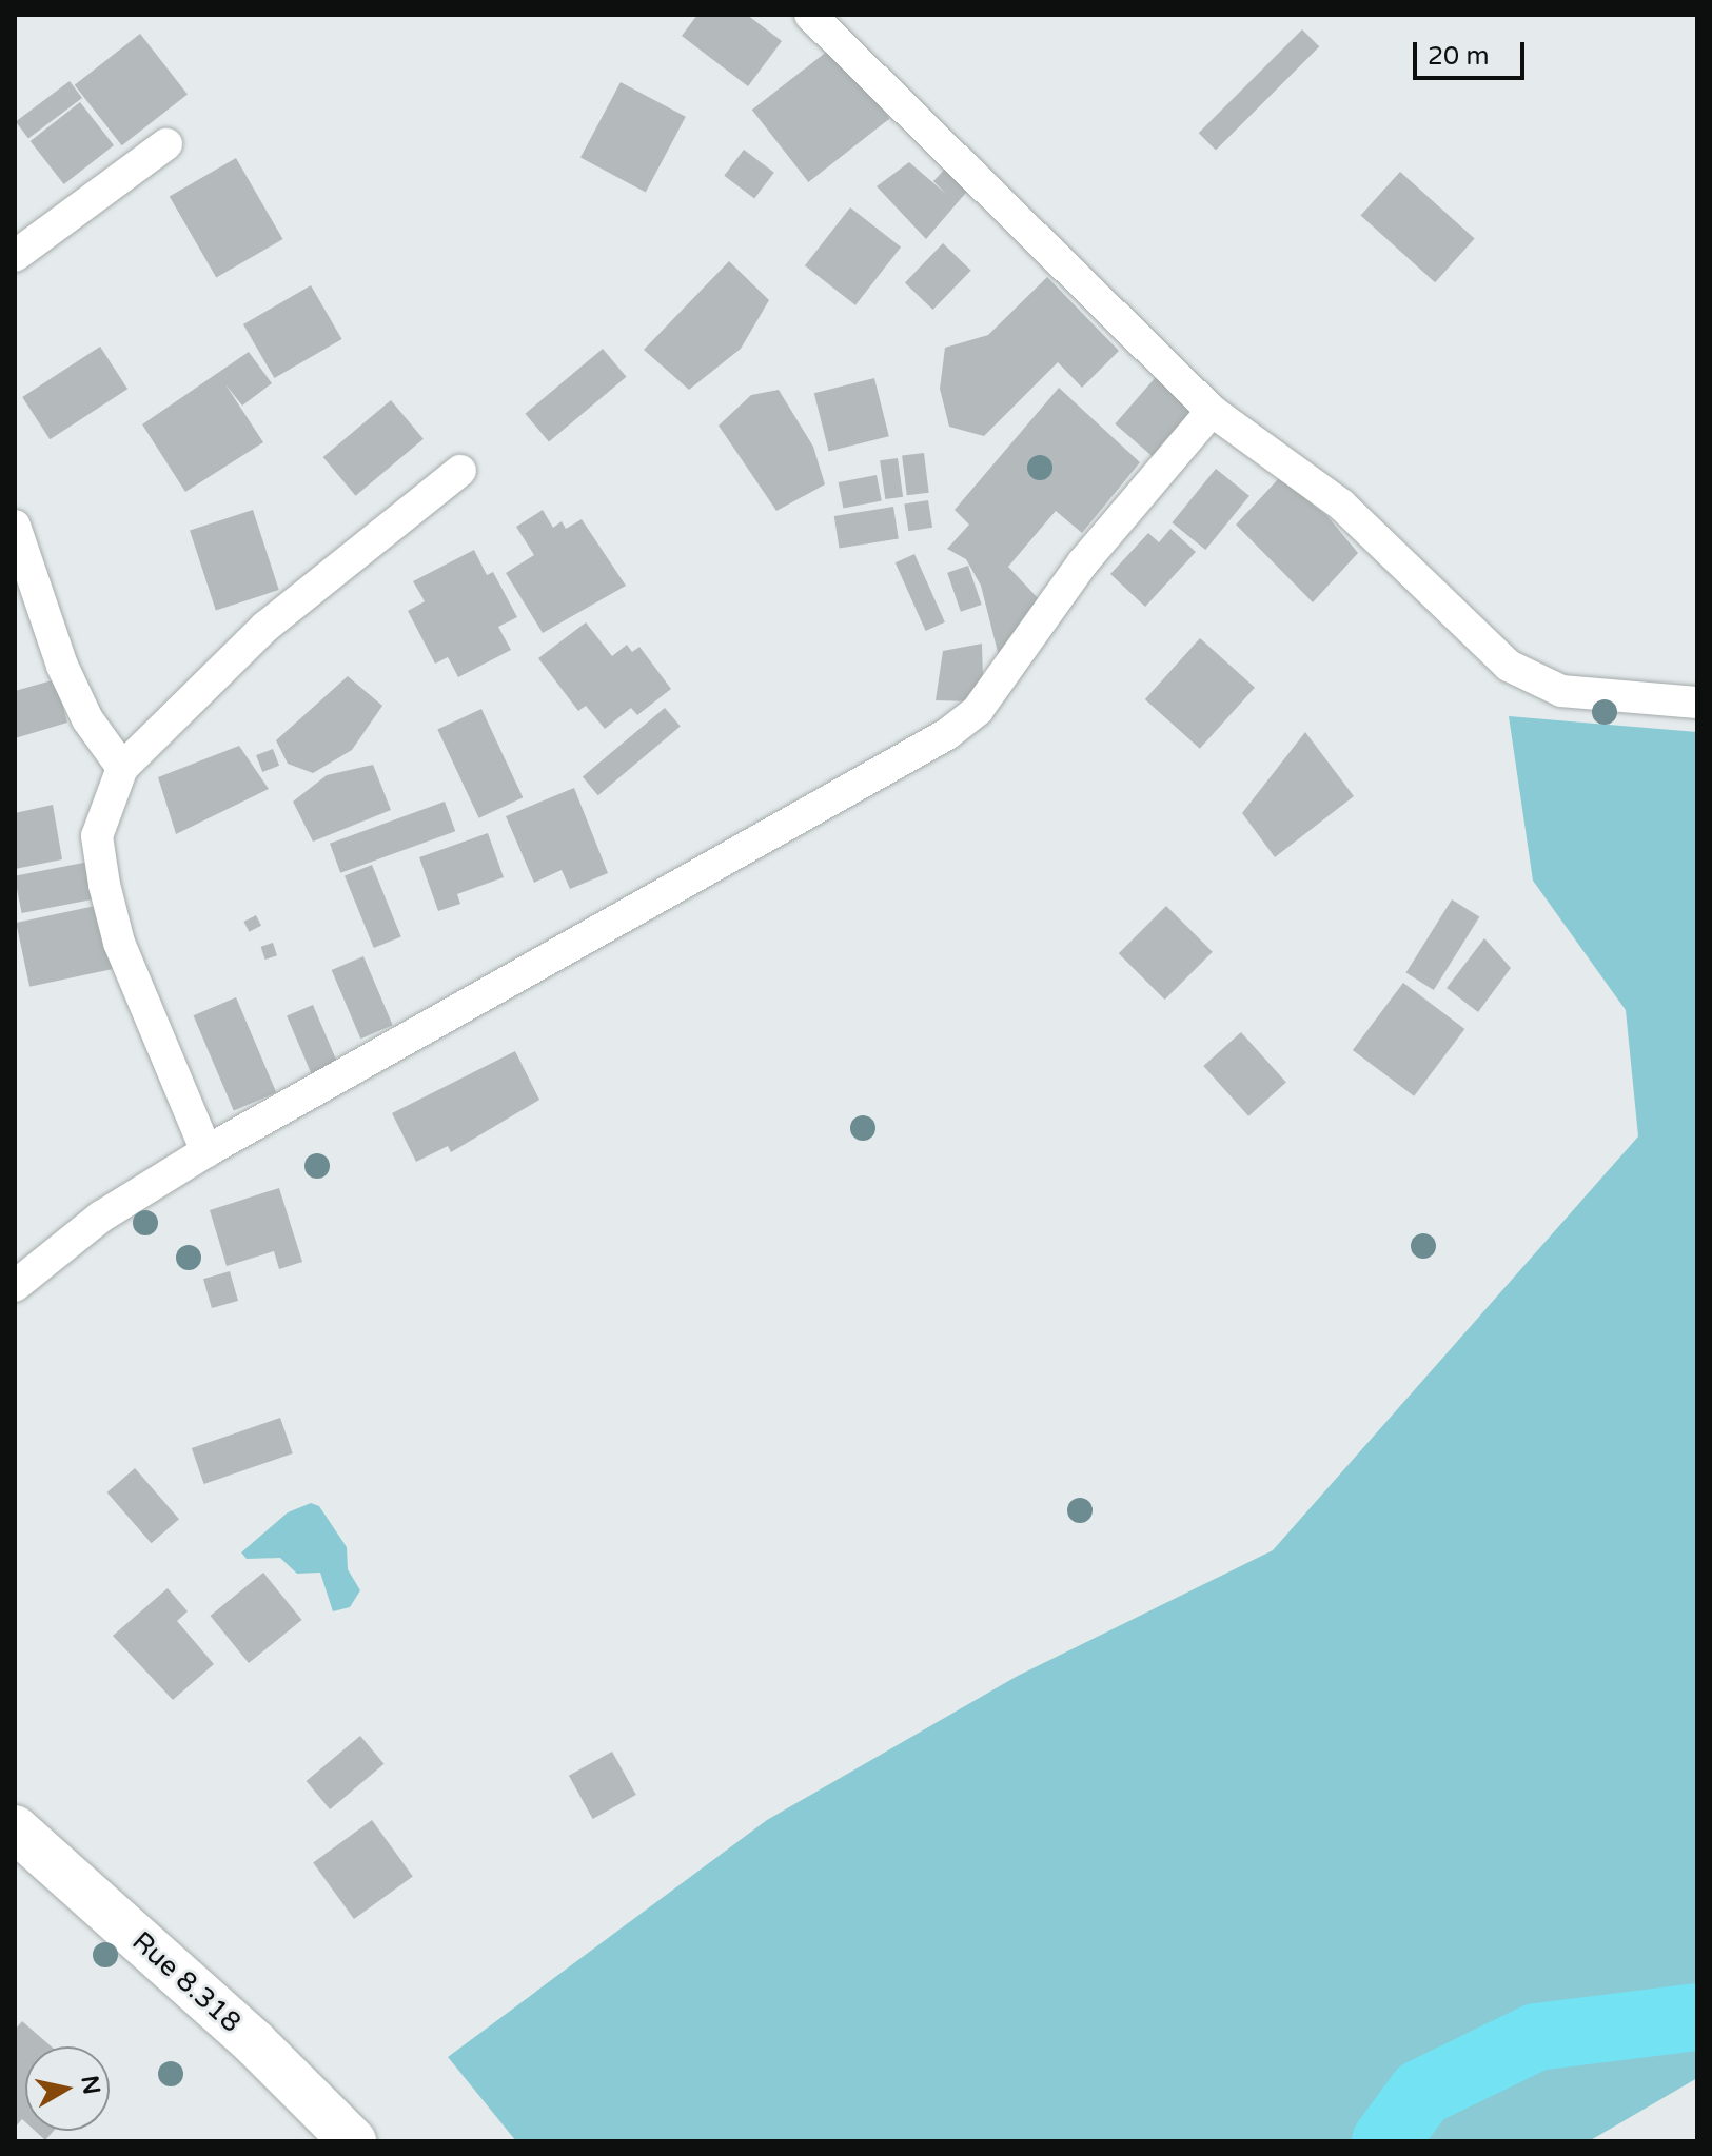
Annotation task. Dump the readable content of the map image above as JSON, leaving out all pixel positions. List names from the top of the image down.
{
  "streets": {
    "main road": ["Rue 8.318"]
  },
  "scale_bar": "20 m",
  "north": "right"
}
